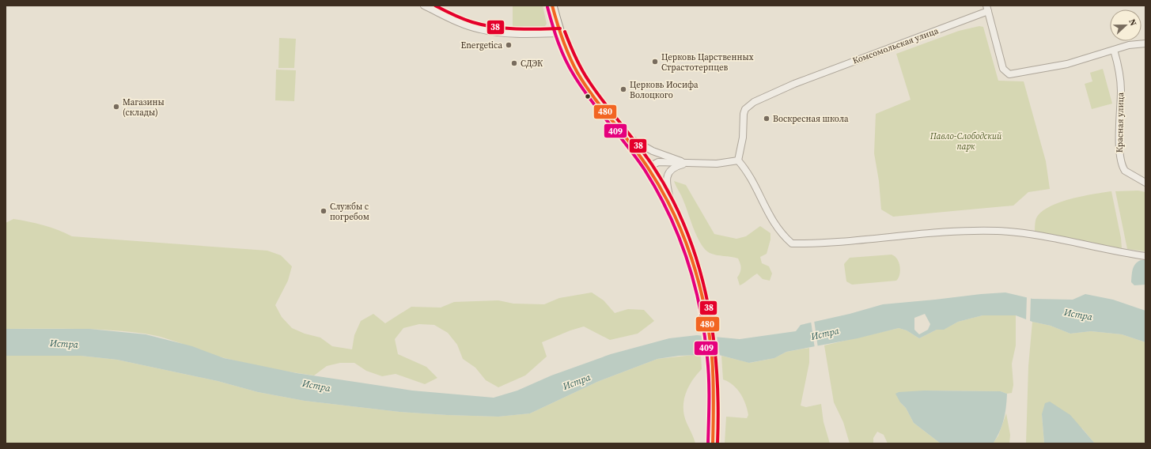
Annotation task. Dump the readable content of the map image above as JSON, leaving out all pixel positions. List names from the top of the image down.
{
  "streets": {
    "street": ["Комсомольская улица", "Красная улица"]
  },
  "crossings": [
    ["Комсомольская улица", "Красная улица"]
  ],
  "water": ["Истра"],
  "parks": ["Павло-Слободский парк"],
  "places": [
    "Energetica",
    "Церковь Царственных Страстотерпцев",
    "СДЭК",
    "Церковь Иосифа Волоцкого",
    "Магазины (склады)",
    "Воскресная школа",
    "Службы с погребом"
  ],
  "lines": ["transit line 480", "transit line 38", "transit line 409"],
  "north": "right"
}
